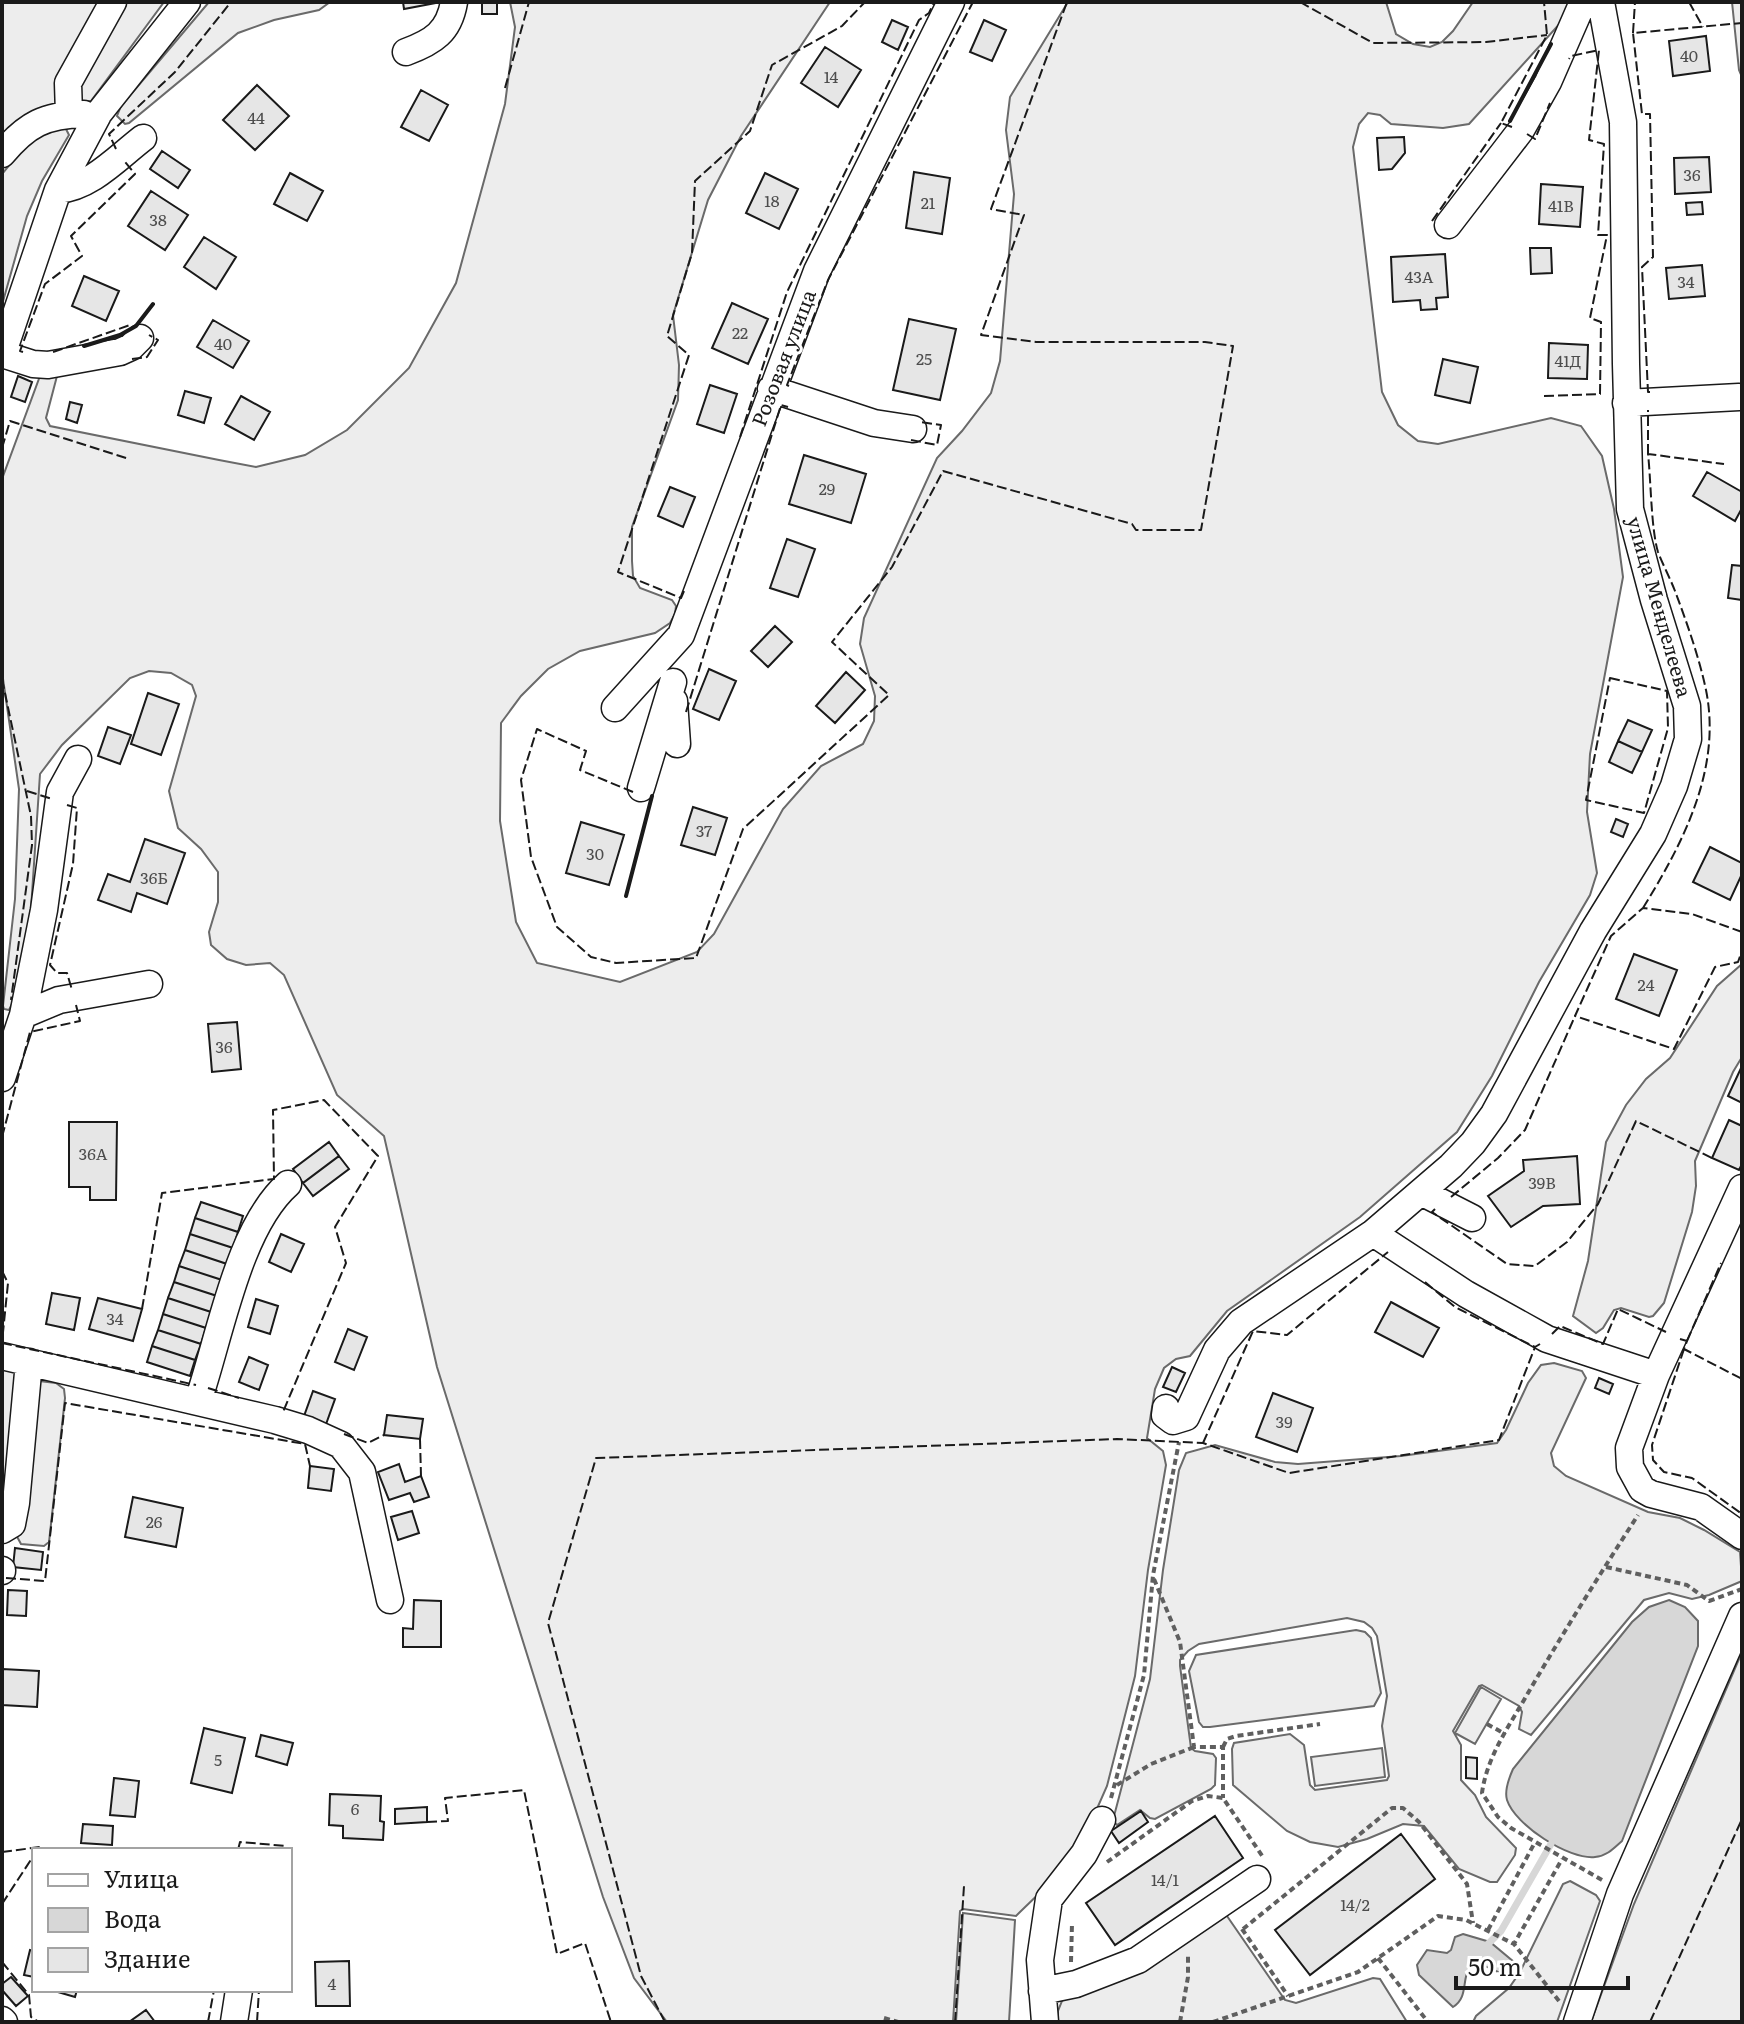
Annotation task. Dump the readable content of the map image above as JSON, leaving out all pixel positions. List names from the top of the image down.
{
  "streets": {
    "street": ["Розовая улица", "улица Менделеева"]
  },
  "house_numbers": [
    "40",
    "14",
    "44",
    "36",
    "18",
    "21",
    "41В",
    "38",
    "43А",
    "34",
    "22",
    "40",
    "25",
    "41Д",
    "29",
    "37",
    "30",
    "36Б",
    "24",
    "36",
    "36А",
    "39В",
    "34",
    "39",
    "26",
    "5",
    "6",
    "14/1",
    "14/2",
    "4"
  ],
  "legend": ["Улица", "Вода", "Здание"],
  "scale_bar": "50 m"
}
